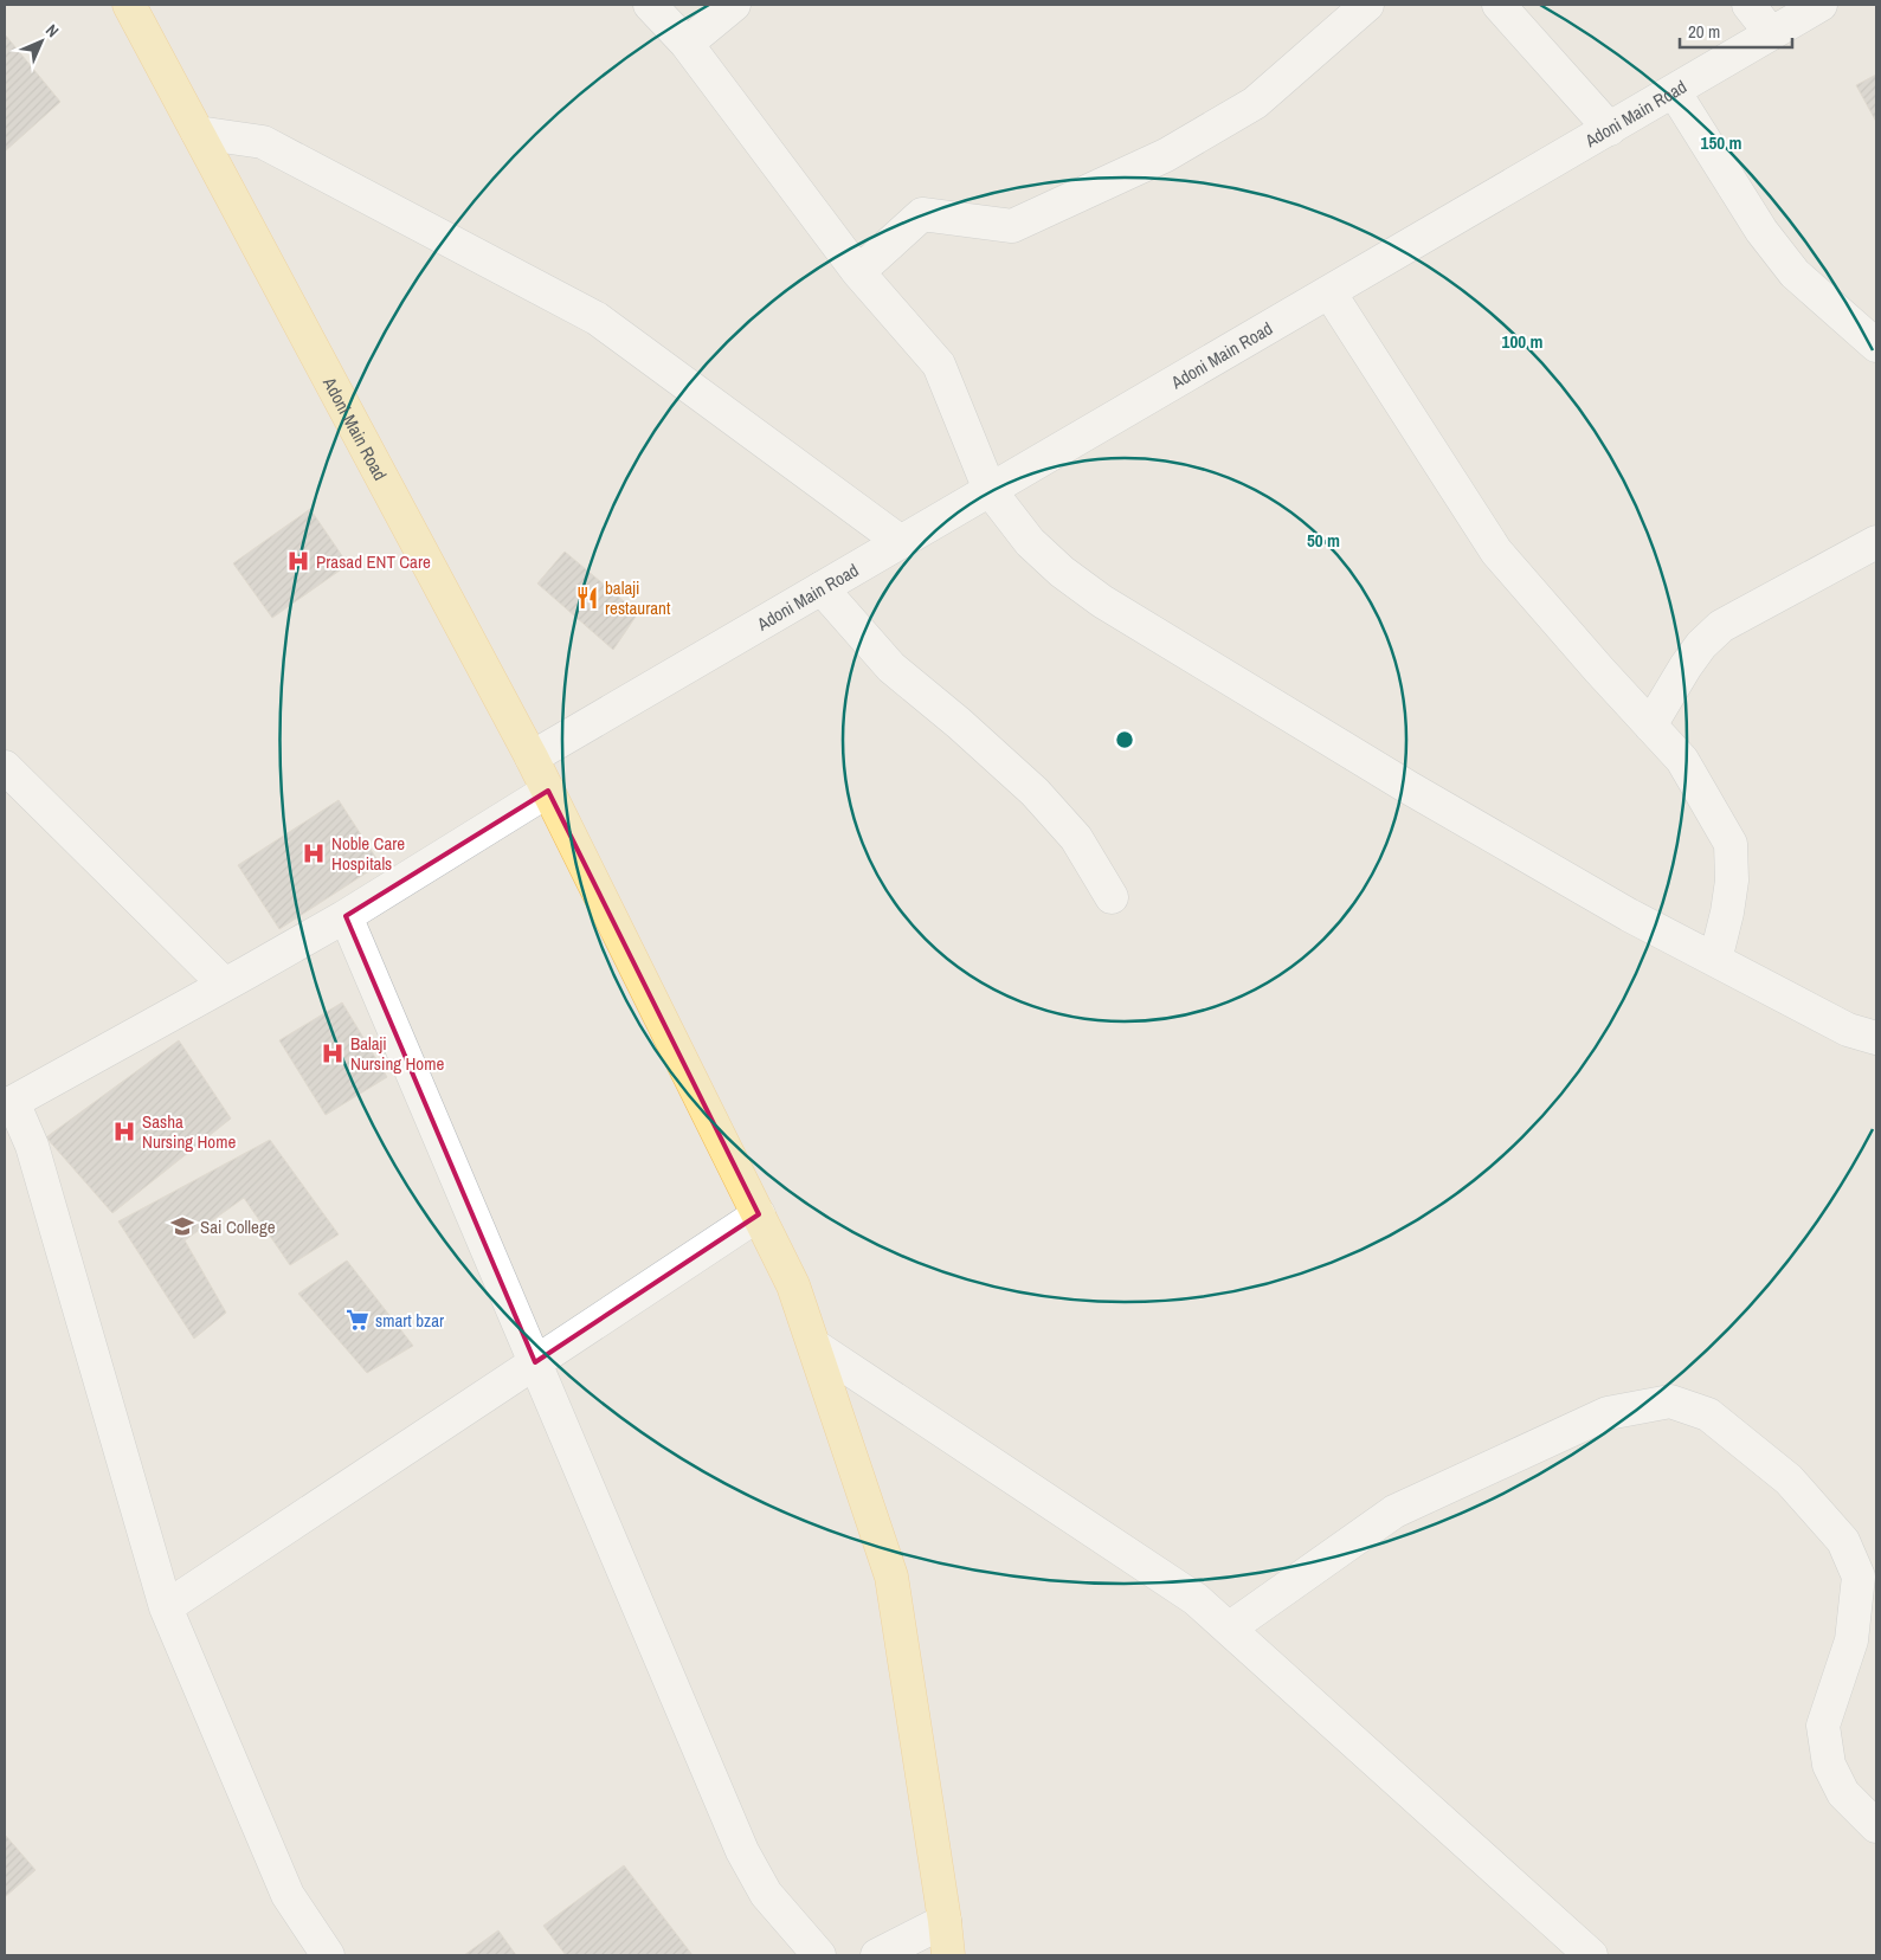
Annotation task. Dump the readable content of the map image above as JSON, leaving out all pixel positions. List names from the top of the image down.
{
  "streets": {
    "main road": ["Adoni Main Road"]
  },
  "places": {
    "hospital": [
      "Prasad ENT Care",
      "Noble Care Hospitals",
      "Balaji Nursing Home",
      "Sasha Nursing Home"
    ],
    "restaurant": ["balaji restaurant"],
    "school or university": ["Sai College"],
    "supermarket": ["smart bzar"]
  },
  "scale_bar": "20 m",
  "north": "top right",
  "rings": ["150 m", "100 m", "50 m"]
}
